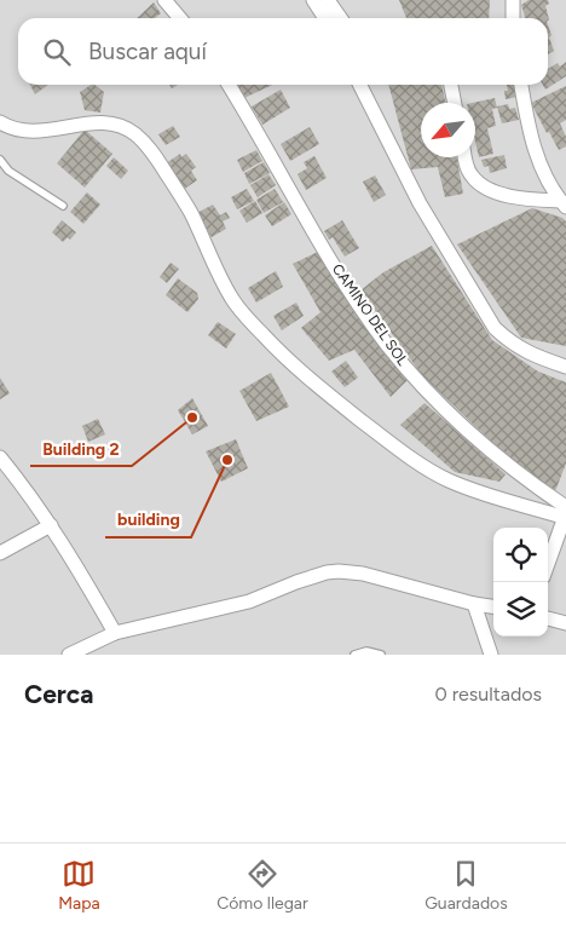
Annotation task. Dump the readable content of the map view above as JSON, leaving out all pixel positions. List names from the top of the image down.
{
  "streets": {
    "street": ["CAMINO DEL SOL"]
  },
  "places": ["Building 2", "building"],
  "north": "bottom left",
  "page": {
    "search": "Buscar aquí",
    "heading": ["Cerca", "0 resultados"],
    "nav": ["Mapa", "Cómo llegar", "Guardados"]
  }
}
